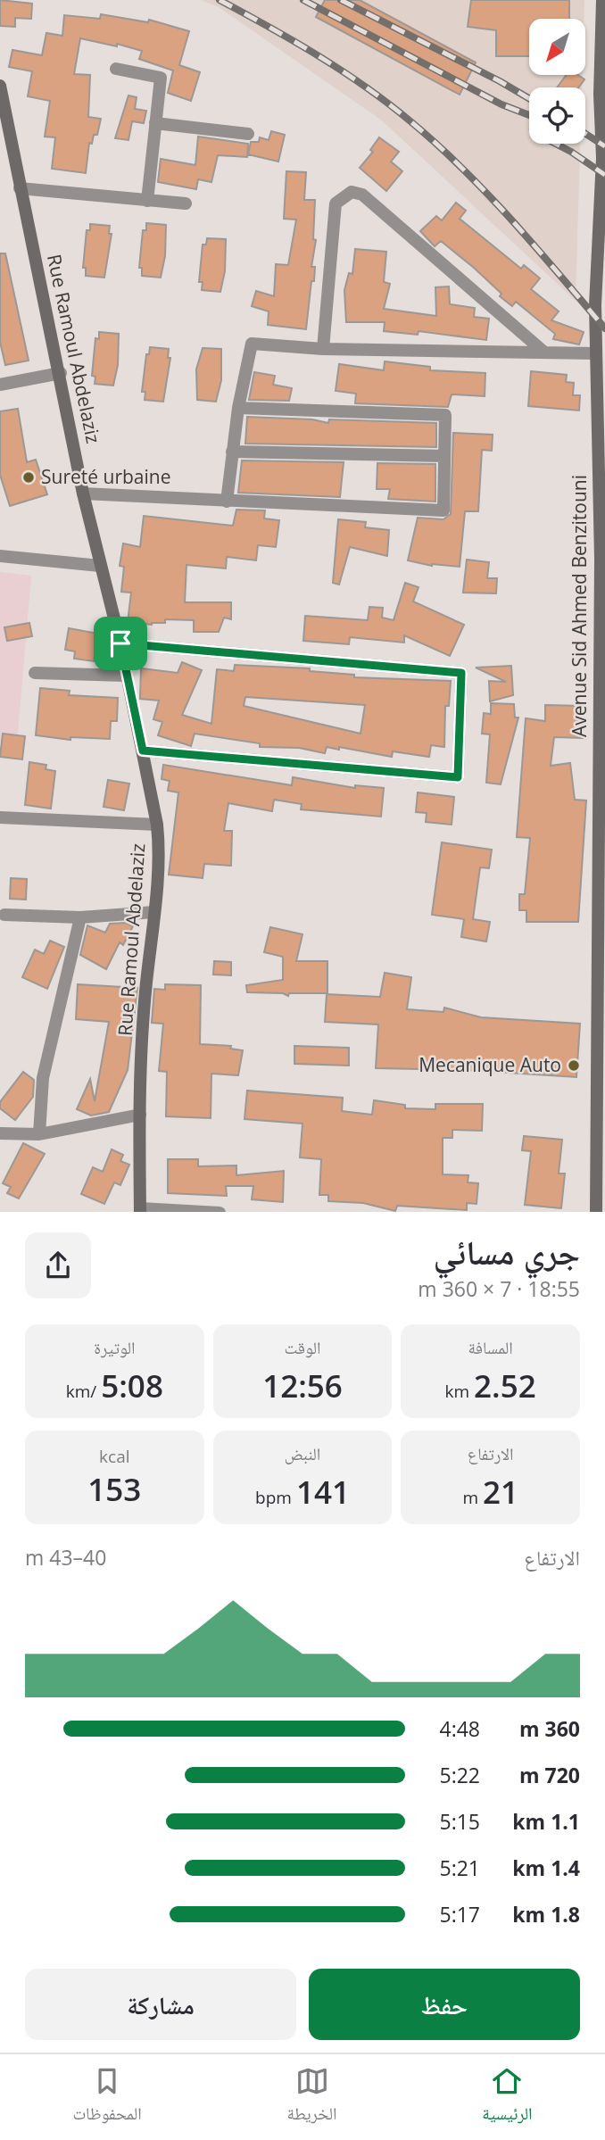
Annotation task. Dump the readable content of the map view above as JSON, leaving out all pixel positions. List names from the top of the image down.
{
  "streets": {
    "main road": ["Rue Ramoul Abdelaziz", "Avenue Sid Ahmed Benzitouni"]
  },
  "places": ["Sureté urbaine", "Mecanique Auto"],
  "north": "bottom left",
  "page": {
    "heading": ["جري مسائي", "18:55 · 7 × 360 m"],
    "stats": [
      ["المسافة", "2.52 km"],
      ["الوقت", "12:56"],
      ["الوتيرة", "5:08 /km"],
      ["الارتفاع", "21 m"],
      ["النبض", "141 bpm"],
      ["kcal", "153"]
    ],
    "chart": ["الارتفاع", "40–43 m"],
    "list": [
      {
        "name": "360 m",
        "note": "4:48"
      },
      {
        "name": "720 m",
        "note": "5:22"
      },
      {
        "name": "1.1 km",
        "note": "5:15"
      },
      {
        "name": "1.4 km",
        "note": "5:21"
      },
      {
        "name": "1.8 km",
        "note": "5:17"
      }
    ],
    "buttons": ["حفظ", "مشاركة"],
    "tabs": ["الرئيسية", "الخريطة", "المحفوظات"]
  }
}
